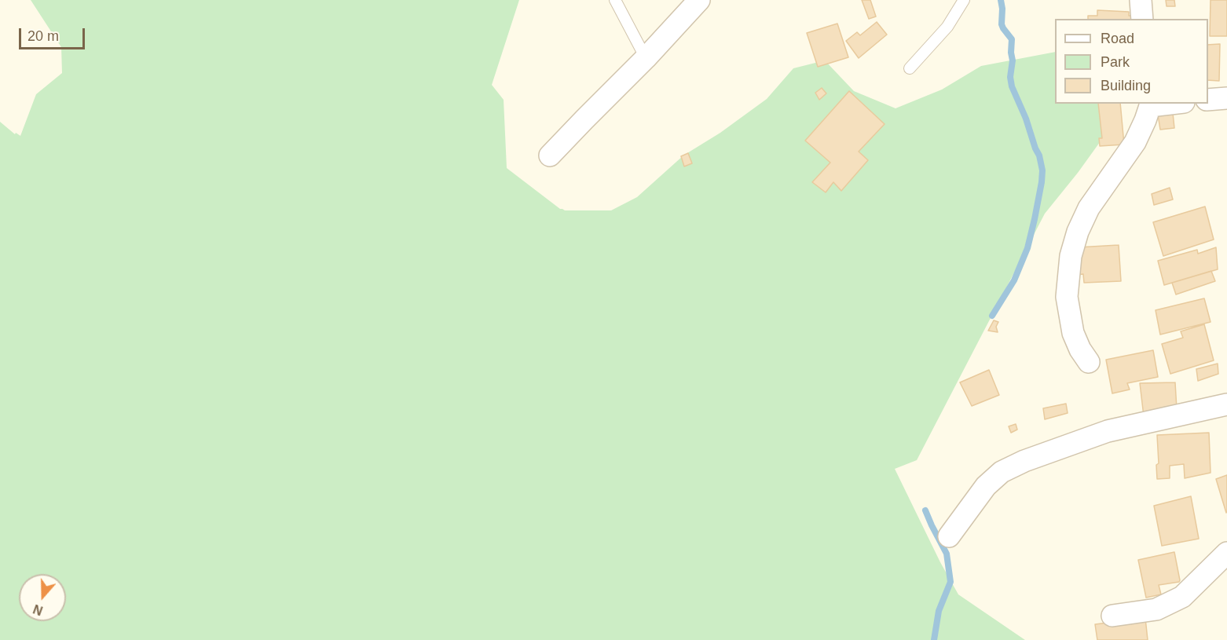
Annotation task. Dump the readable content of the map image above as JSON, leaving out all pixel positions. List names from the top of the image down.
{
  "legend": ["Road", "Park", "Building"],
  "scale_bar": "20 m",
  "north": "bottom"
}
